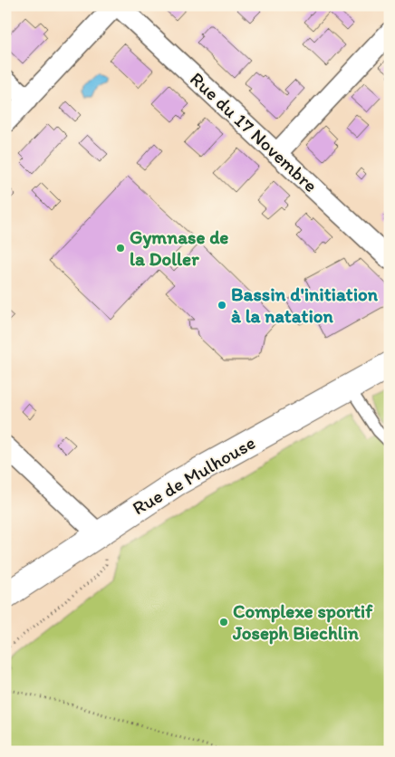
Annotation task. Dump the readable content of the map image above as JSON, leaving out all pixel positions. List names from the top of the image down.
{
  "streets": {
    "main road": ["Rue de Mulhouse"],
    "street": ["Rue du 17 Novembre"]
  },
  "places": ["Gymnase de la Doller", "Bassin d'initiation à la natation", "Complexe sportif Joseph Biechlin"]
}
